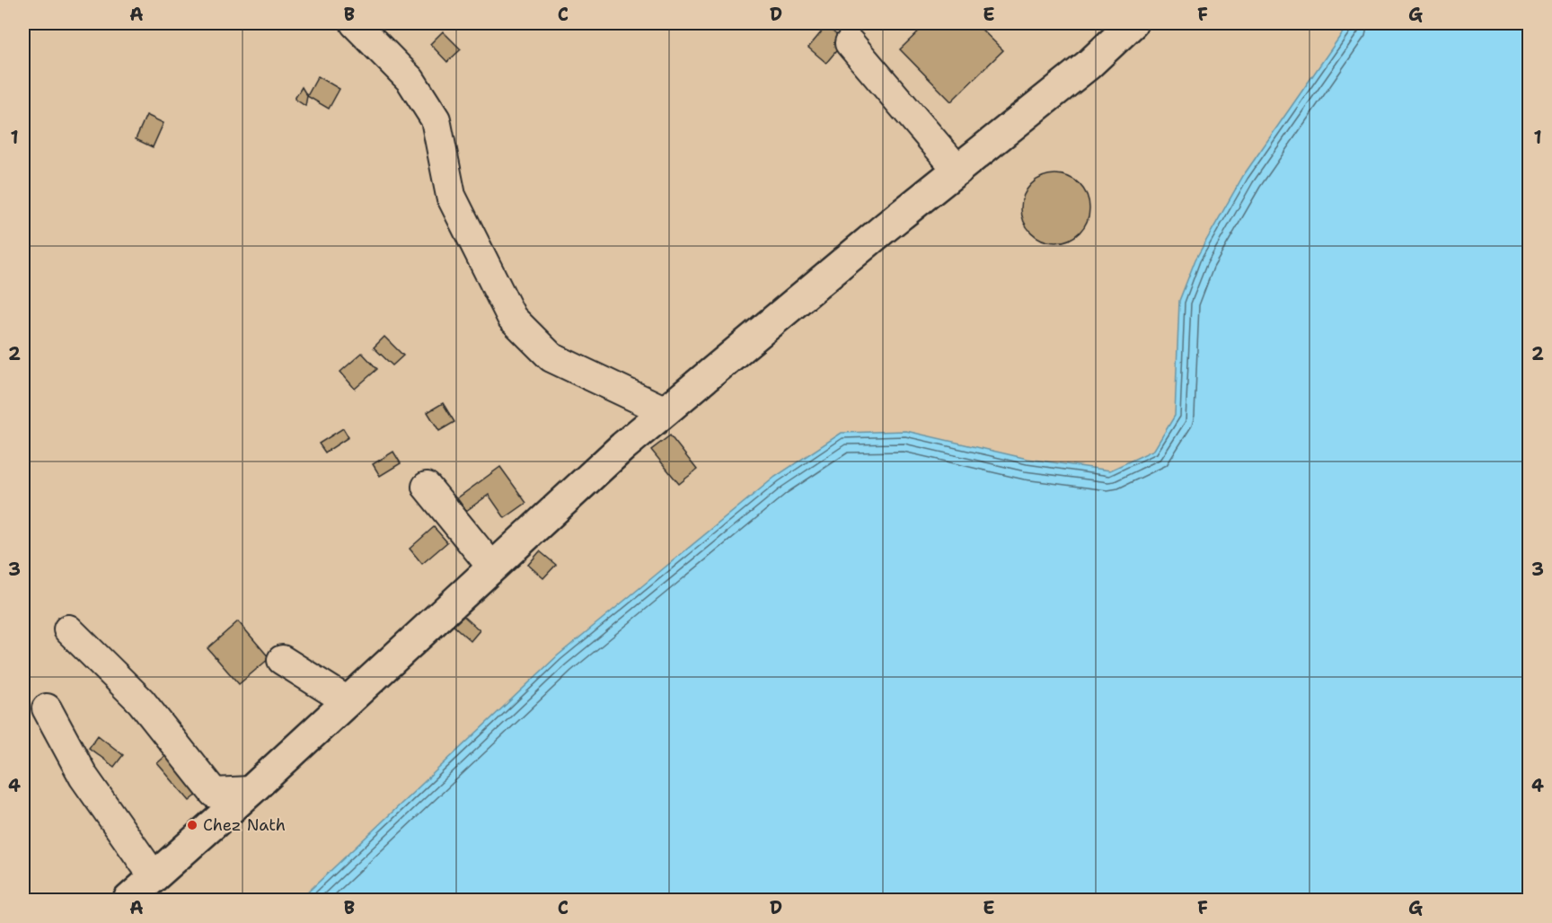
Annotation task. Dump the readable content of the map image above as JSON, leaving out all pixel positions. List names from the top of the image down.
{
  "places": ["Chez Nath"],
  "grid": {
    "columns": [
      "A",
      "B",
      "C",
      "D",
      "E",
      "F",
      "G"
    ],
    "rows": [
      "1",
      "2",
      "3",
      "4"
    ]
  }
}
